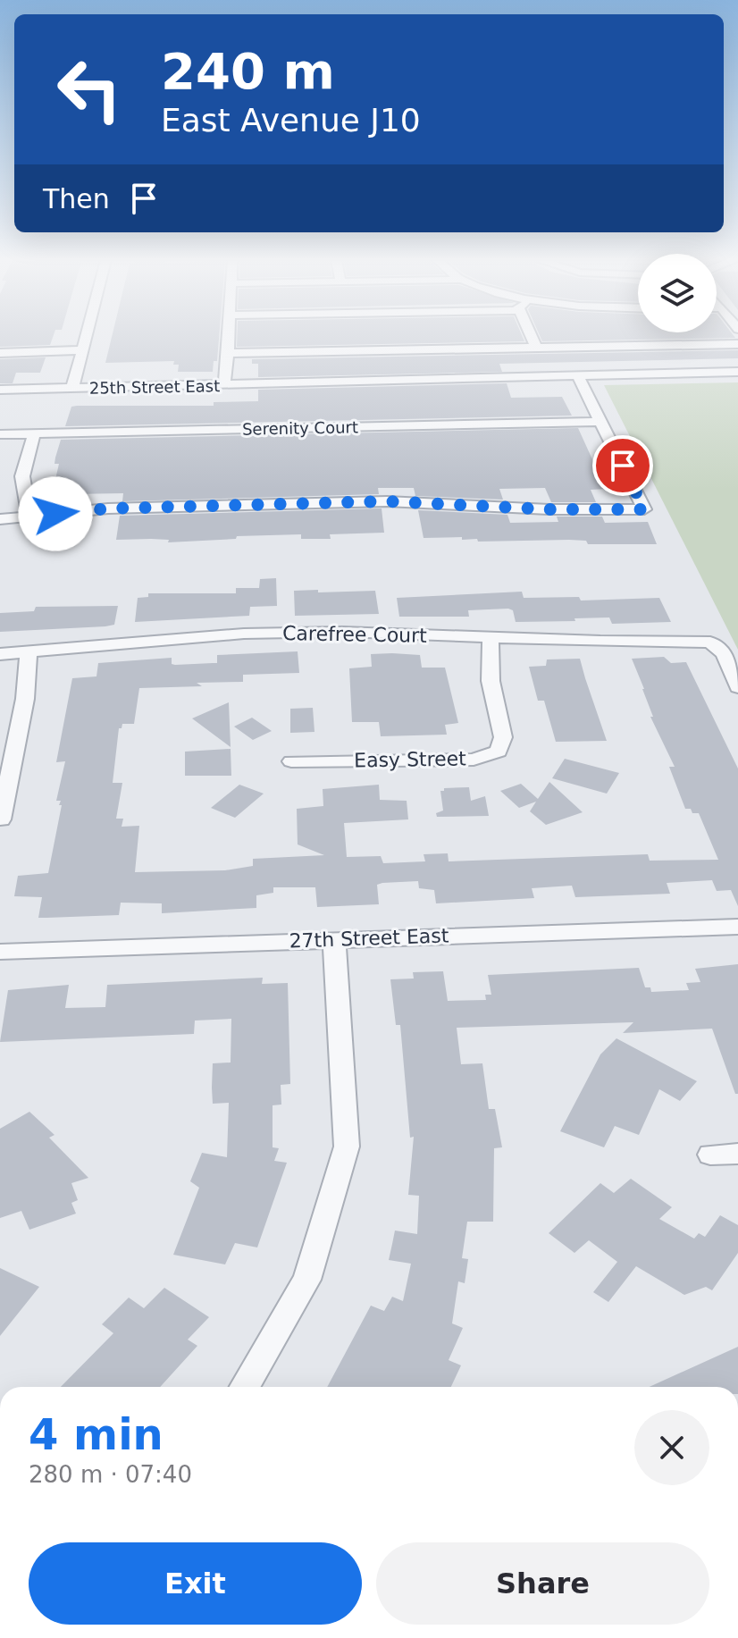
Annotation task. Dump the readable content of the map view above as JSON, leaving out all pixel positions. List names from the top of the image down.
{
  "streets": {
    "street": [
      "25th Street East",
      "Serenity Court",
      "Carefree Court",
      "Easy Street",
      "27th Street East"
    ]
  },
  "crossings": [
    ["Carefree Court", "Easy Street"]
  ],
  "page": {
    "turn": ["240 m", "East Avenue J10"],
    "then": "Then",
    "heading": ["4 min", "280 m · 07:40"],
    "buttons": ["Exit", "Share"]
  }
}
